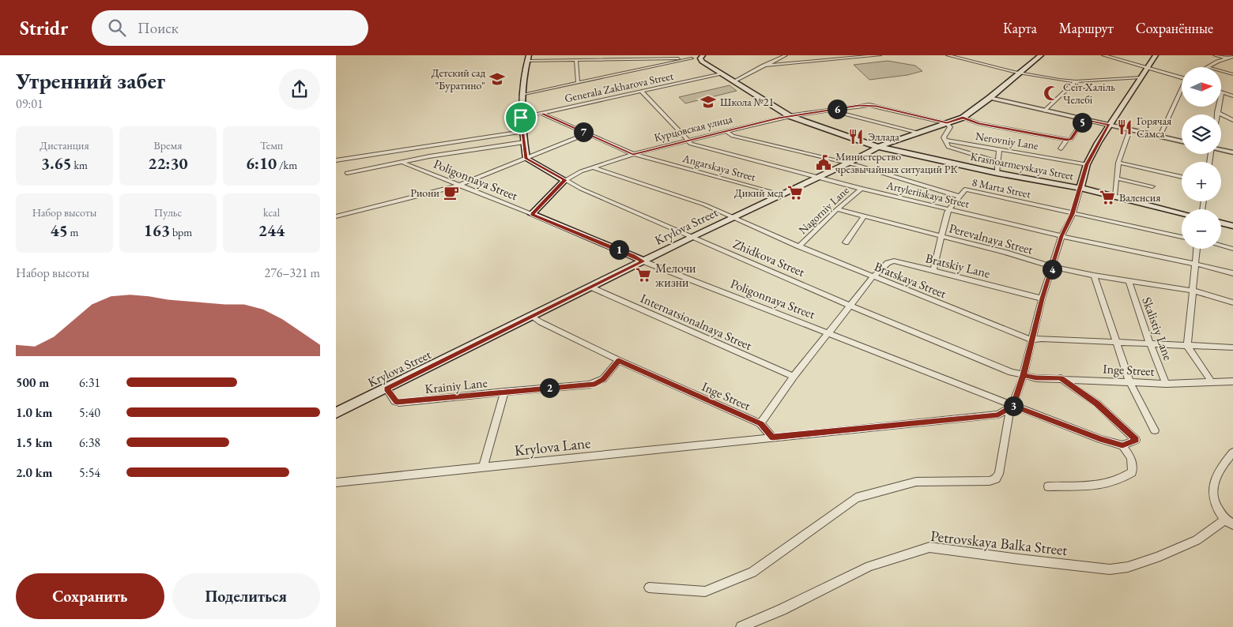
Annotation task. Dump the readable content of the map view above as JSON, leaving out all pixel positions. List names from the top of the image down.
{
  "streets": {
    "main road": [
      "Курцовская улица",
      "Krasnoarmeyskaya Street",
      "Poligonnaya Street",
      "Krylova Street",
      "Zhidkova Street"
    ],
    "street": [
      "Generala Zakharova Street",
      "Nerovniy Lane",
      "Angarskaya Street",
      "8 Marta Street",
      "Artyleriiskaya Street",
      "Nagorniy Lane",
      "Perevalnaya Street",
      "Bratskiy Lane",
      "Bratskaya Street",
      "Internatsionalnaya Street",
      "Skalistiy Lane",
      "Inge Street",
      "Krainiy Lane",
      "Krylova Lane",
      "Petrovskaya Balka Street"
    ]
  },
  "crossings": [
    ["Generala Zakharova Street", "Krasnoarmeyskaya Street"],
    ["Generala Zakharova Street", "Angarskaya Street"],
    ["Generala Zakharova Street", "Artyleriiskaya Street"],
    ["Курцовская улица", "Krasnoarmeyskaya Street"],
    ["Курцовская улица", "Angarskaya Street"],
    ["Курцовская улица", "Poligonnaya Street"],
    ["Курцовская улица", "8 Marta Street"],
    ["Курцовская улица", "Artyleriiskaya Street"],
    ["Курцовская улица", "Krylova Street"],
    ["Курцовская улица", "Zhidkova Street"],
    ["Курцовская улица", "Bratskaya Street"],
    ["Krasnoarmeyskaya Street", "Krylova Street"],
    ["Angarskaya Street", "Krylova Street"],
    ["Poligonnaya Street", "Krylova Street"],
    ["8 Marta Street", "Krylova Street"],
    ["Artyleriiskaya Street", "Nagorniy Lane"],
    ["Artyleriiskaya Street", "Krylova Street"],
    ["Nagorniy Lane", "Perevalnaya Street"],
    ["Nagorniy Lane", "Bratskaya Street"],
    ["Krylova Street", "Zhidkova Street"],
    ["Krylova Street", "Bratskaya Street"],
    ["Krylova Street", "Internatsionalnaya Street"],
    ["Krylova Street", "Inge Street"],
    ["Krylova Street", "Krainiy Lane"],
    ["Perevalnaya Street", "Skalistiy Lane"],
    ["Zhidkova Street", "Inge Street"],
    ["Bratskiy Lane", "Bratskaya Street"],
    ["Bratskaya Street", "Skalistiy Lane"],
    ["Skalistiy Lane", "Inge Street"],
    ["Inge Street", "Krainiy Lane"],
    ["Inge Street", "Krylova Lane"]
  ],
  "places": {
    "school or university": ["Детский сад \"Буратино\"", "Школа №21"],
    "mosque": ["Сеїт-Халіль Челебі"],
    "restaurant": ["Горячая Самса", "Эллада"],
    "public building": ["Министерство чрезвычайных ситуаций РК"],
    "cafe": ["Риони"],
    "supermarket": ["Дикий мед", "Валенсия", "Мелочи жизни"]
  },
  "north": "right",
  "page": {
    "header": "Stridr",
    "search": "Поиск",
    "nav": ["Карта", "Маршрут", "Сохранённые"],
    "heading": ["Утренний забег", "09:01"],
    "map_buttons": ["+", "−"],
    "pins": [
      "6",
      "5",
      "7",
      "1",
      "4",
      "2",
      "3"
    ],
    "stats": [
      ["Дистанция", "3.65 km"],
      ["Время", "22:30"],
      ["Темп", "6:10 /km"],
      ["Набор высоты", "45 m"],
      ["Пульс", "163 bpm"],
      ["kcal", "244"]
    ],
    "chart": ["Набор высоты", "276–321 m"],
    "list": [
      {
        "name": "500 m",
        "note": "6:31"
      },
      {
        "name": "1.0 km",
        "note": "5:40"
      },
      {
        "name": "1.5 km",
        "note": "6:38"
      },
      {
        "name": "2.0 km",
        "note": "5:54"
      }
    ],
    "buttons": ["Сохранить", "Поделиться"]
  }
}
